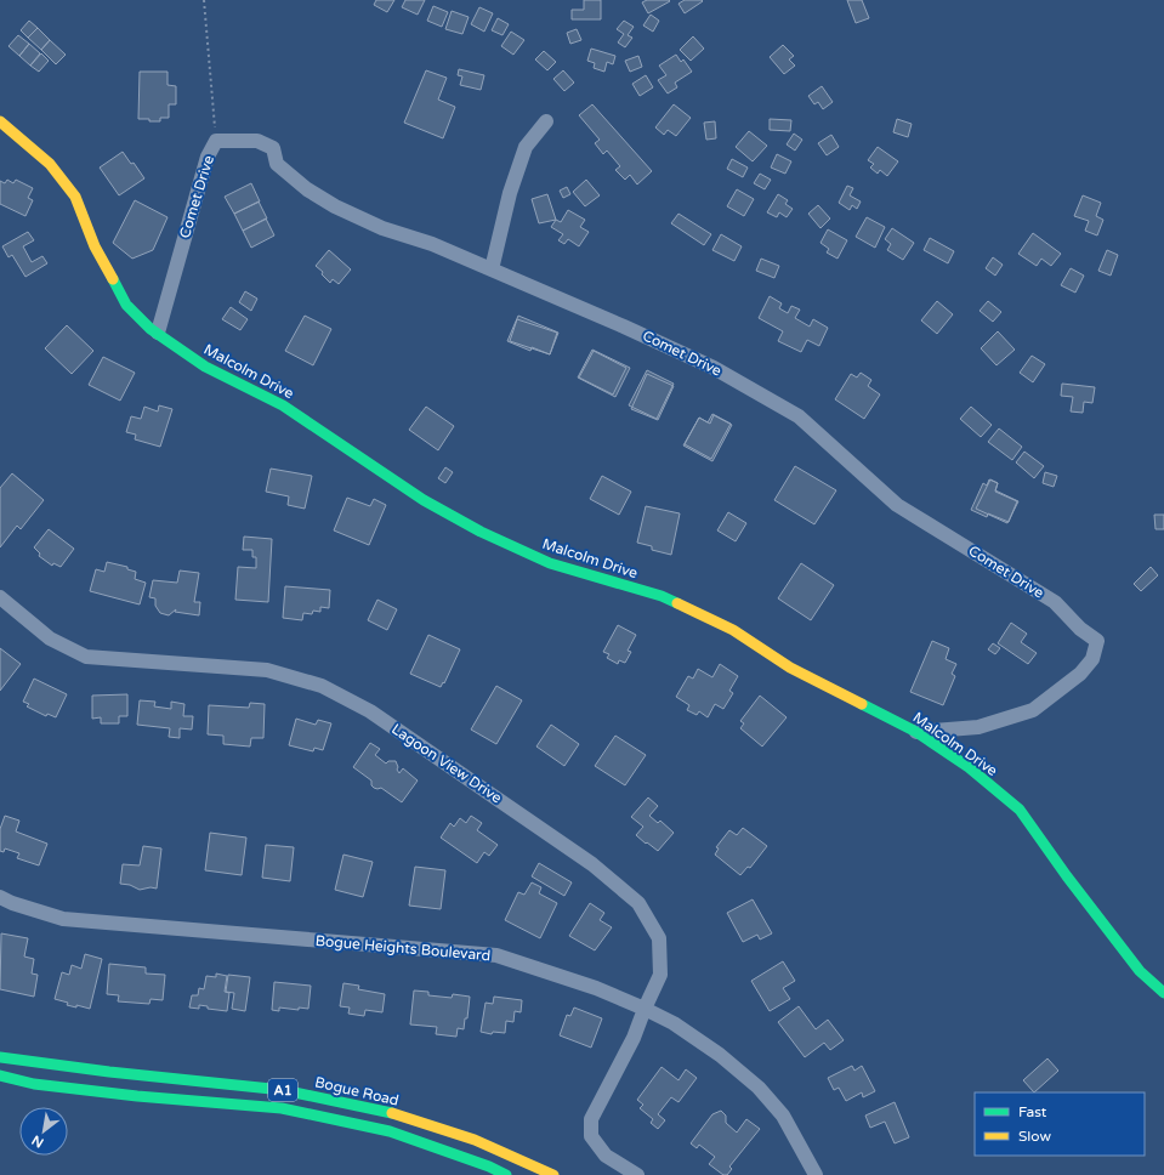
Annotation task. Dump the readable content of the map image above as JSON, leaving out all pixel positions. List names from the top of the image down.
{
  "streets": {
    "street": [
      "Comet Drive",
      "Malcolm Drive",
      "Lagoon View Drive",
      "Bogue Heights Boulevard",
      "A1",
      "Bogue Road"
    ]
  },
  "crossings": [
    ["Comet Drive", "Malcolm Drive"],
    ["Lagoon View Drive", "Bogue Heights Boulevard"]
  ],
  "legend": ["Fast", "Slow"],
  "north": "bottom left"
}
